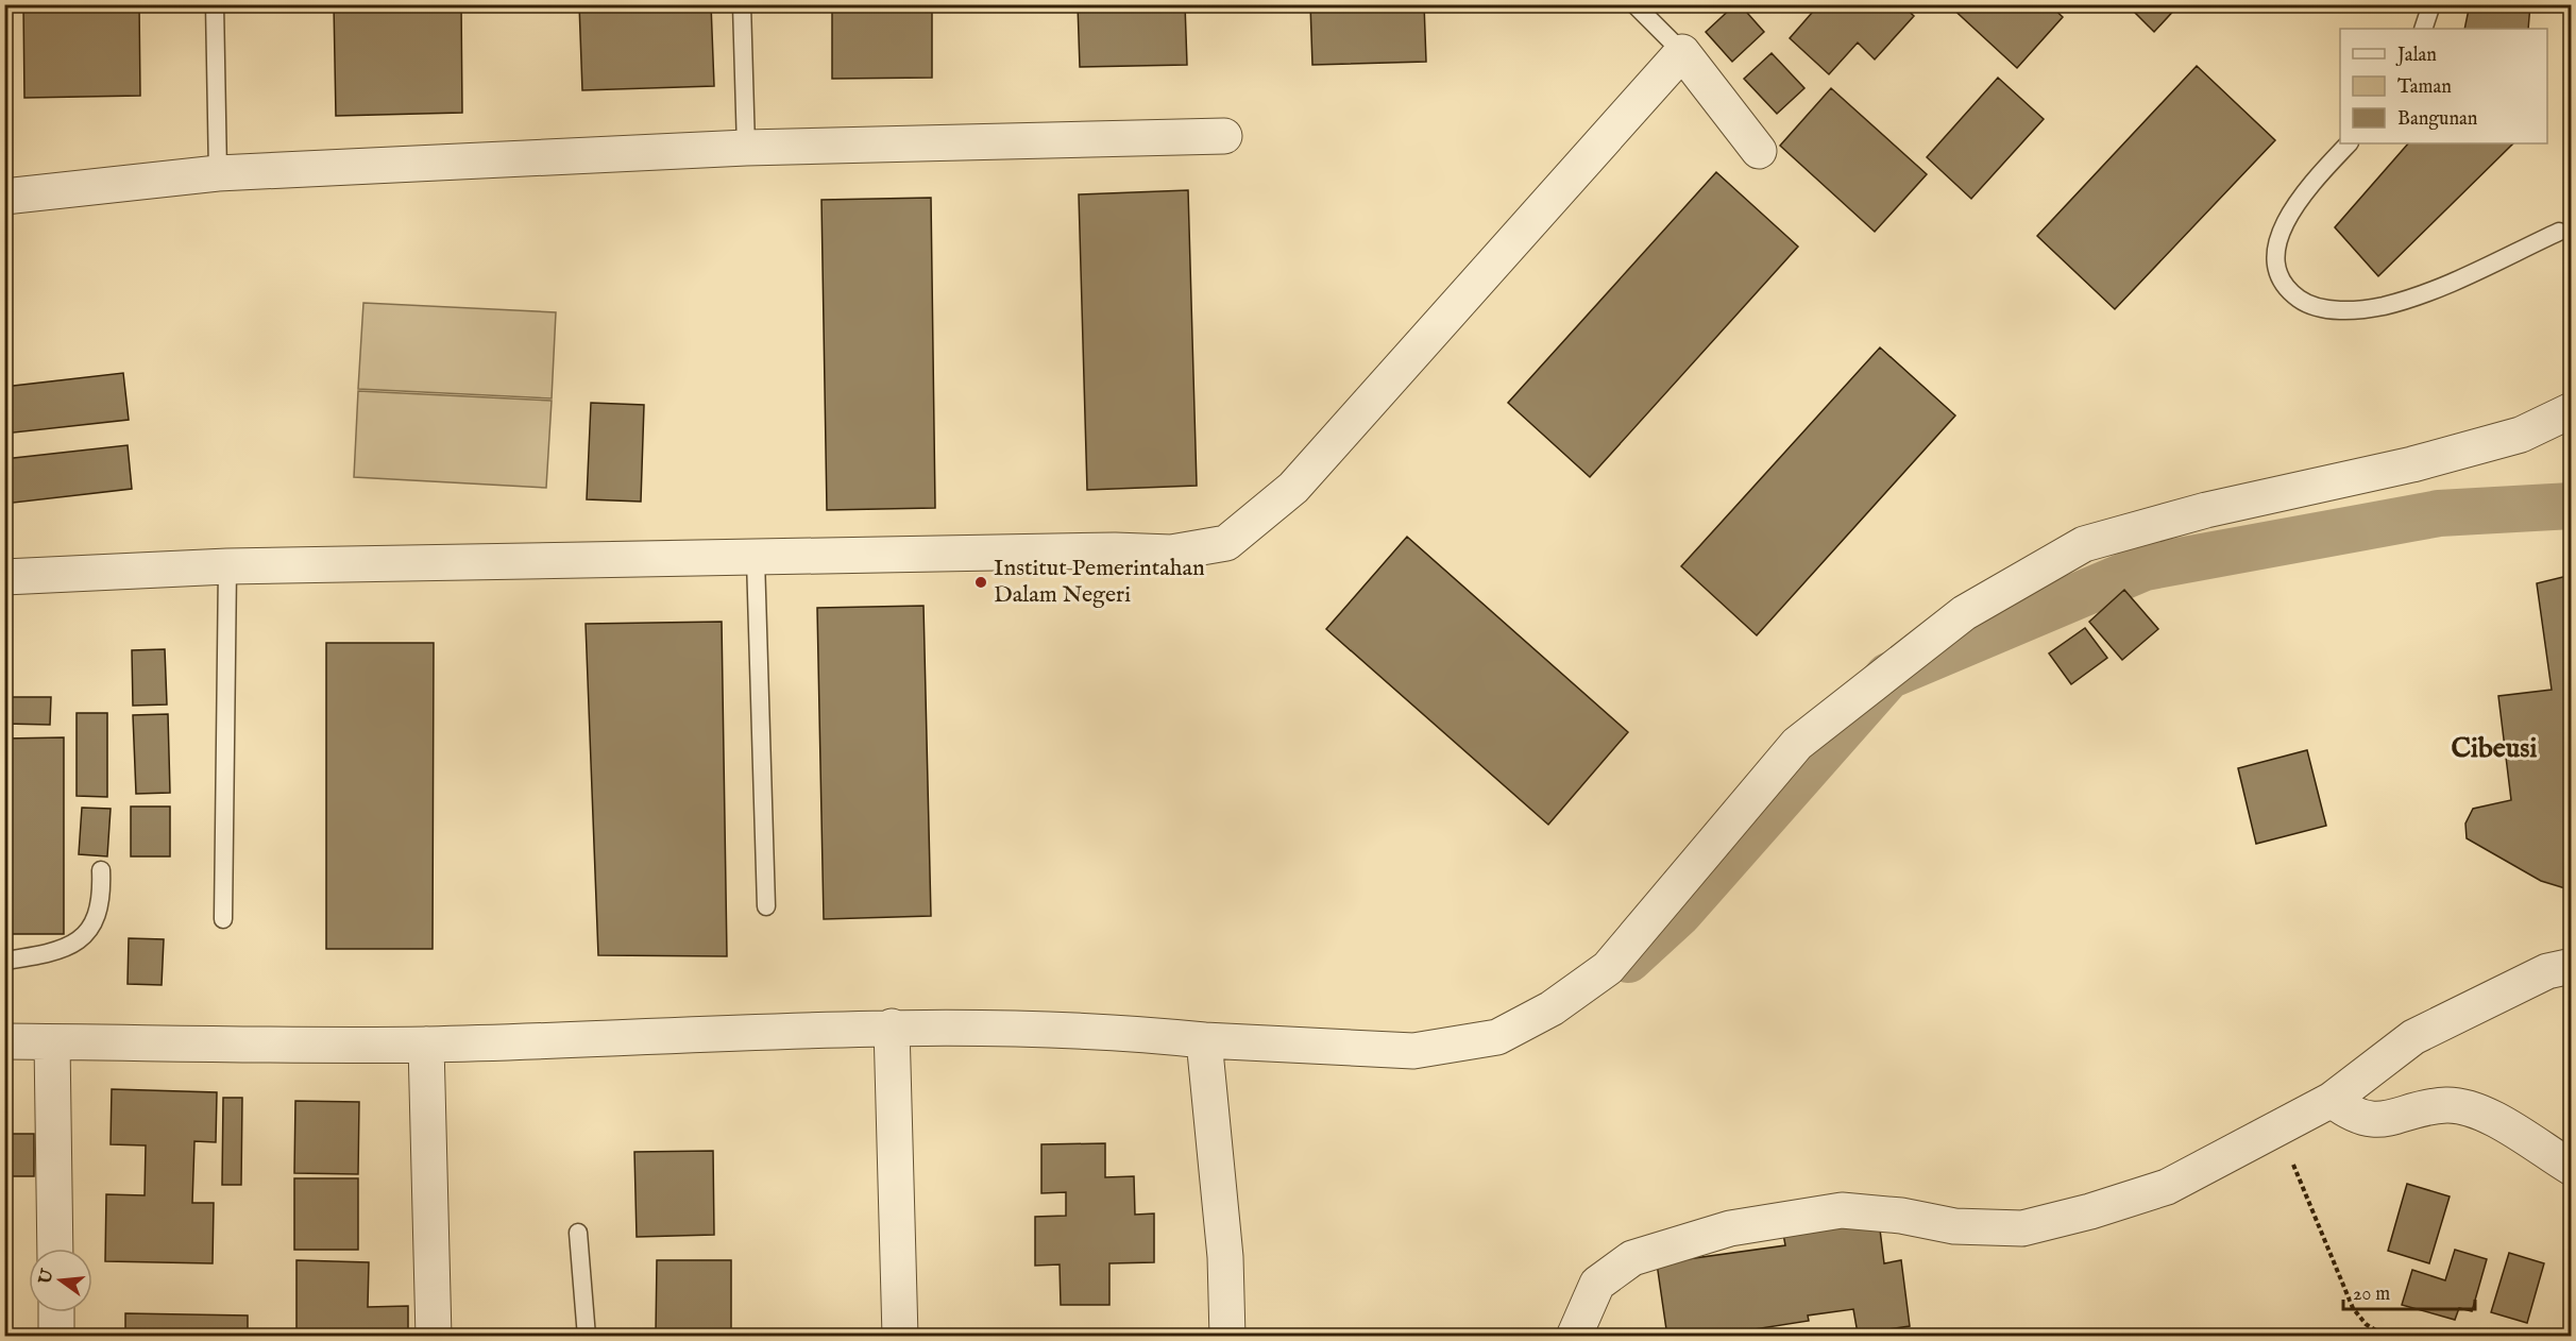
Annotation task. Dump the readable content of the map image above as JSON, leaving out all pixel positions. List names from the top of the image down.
{
  "districts": ["Cibeusi"],
  "places": ["Institut Pemerintahan Dalam Negeri"],
  "legend": ["Jalan", "Taman", "Bangunan"],
  "scale_bar": "20 m",
  "north": "left"
}
